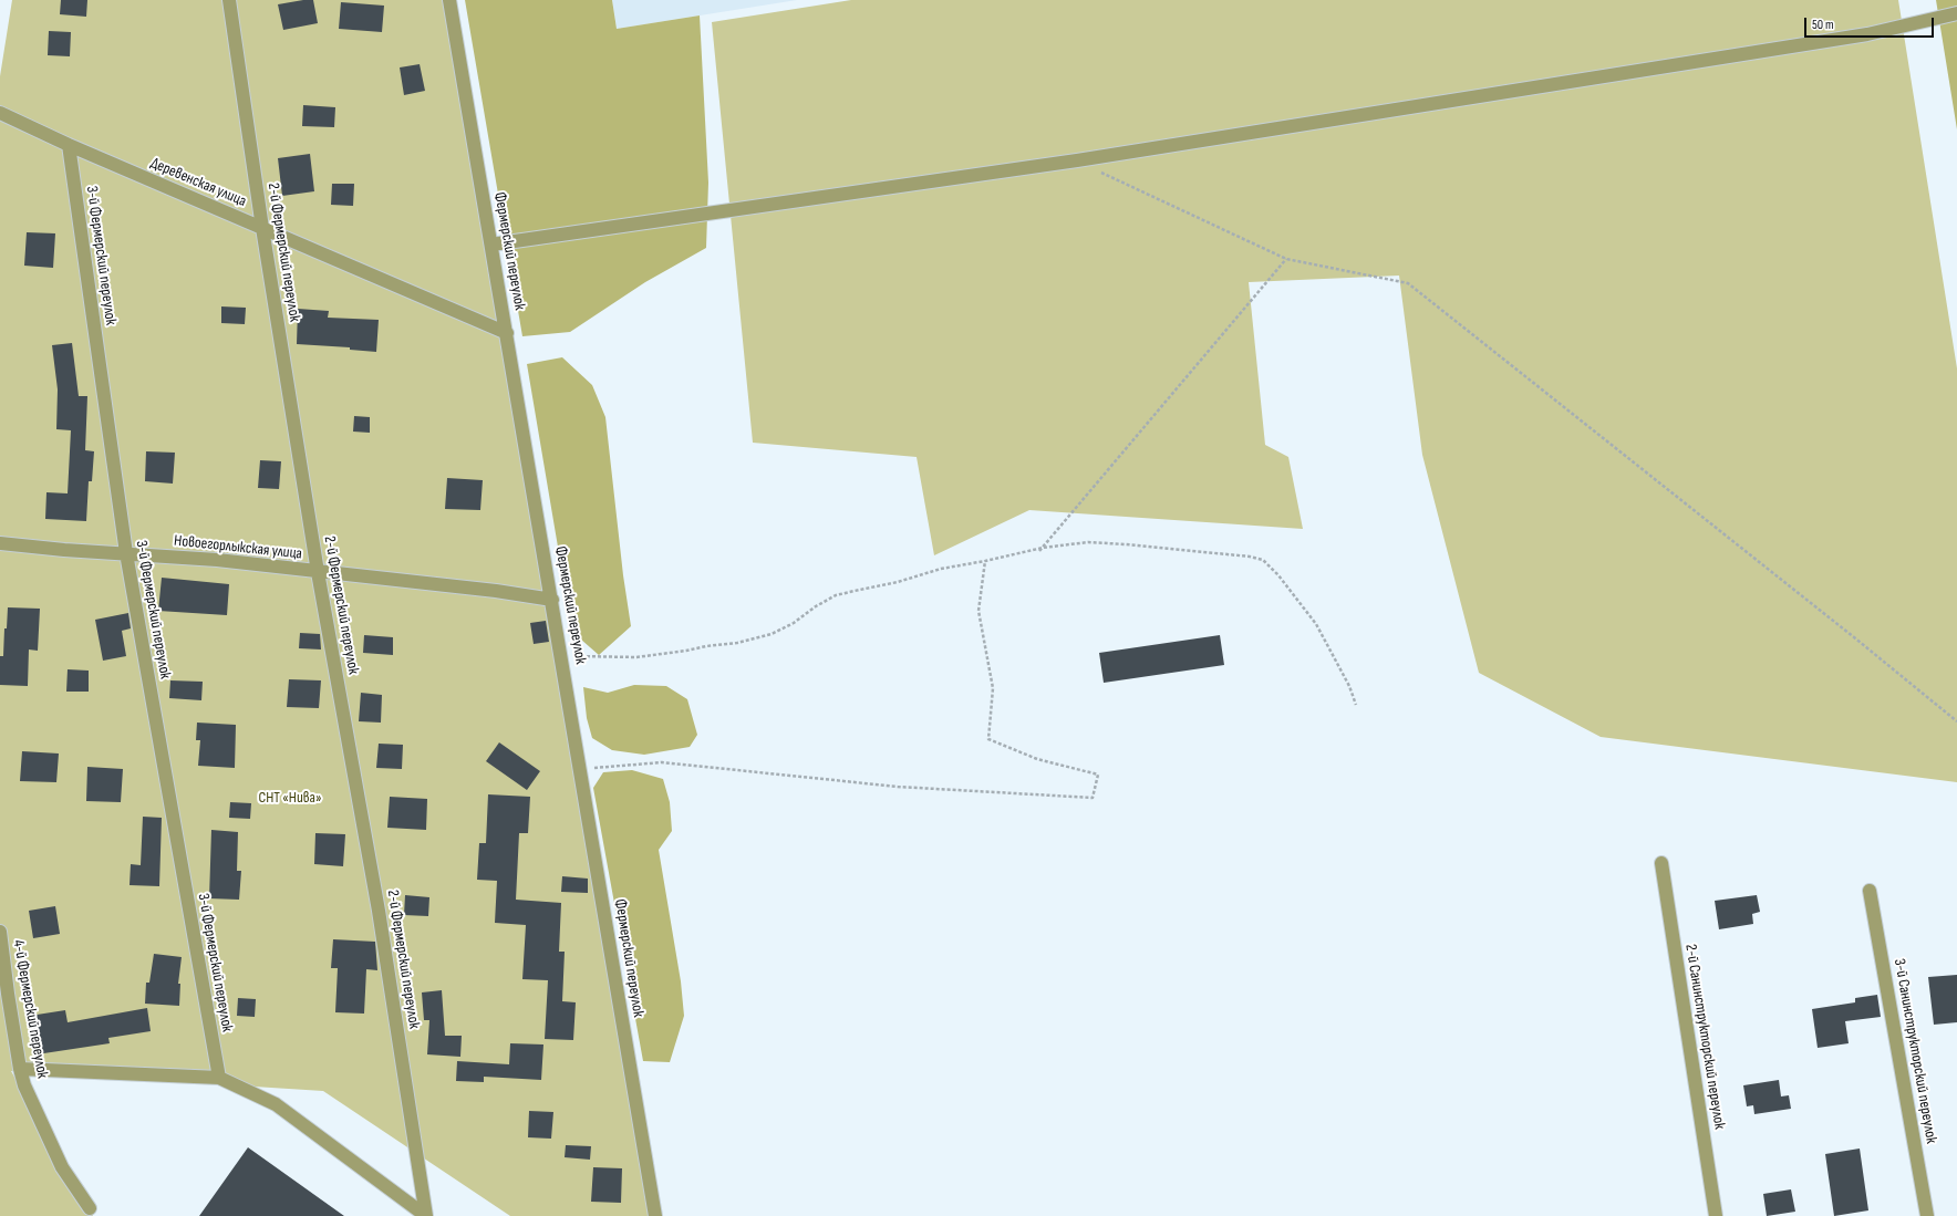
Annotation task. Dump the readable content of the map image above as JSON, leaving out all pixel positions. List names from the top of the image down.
{
  "streets": {
    "street": [
      "Деревенская улица",
      "Фермерский переулок",
      "2-й Фермерский переулок",
      "3-й Фермерский переулок",
      "Новоегорлыкская улица",
      "4-й Фермерский переулок",
      "2-й Санинструкторский переулок",
      "3-й Санинструкторский переулок"
    ]
  },
  "crossings": [
    ["Деревенская улица", "Фермерский переулок"],
    ["Деревенская улица", "2-й Фермерский переулок"],
    ["Деревенская улица", "3-й Фермерский переулок"],
    ["Фермерский переулок", "Новоегорлыкская улица"],
    ["2-й Фермерский переулок", "Новоегорлыкская улица"],
    ["3-й Фермерский переулок", "Новоегорлыкская улица"]
  ],
  "parks": ["СНТ «Нива»"],
  "scale_bar": "50 m"
}
